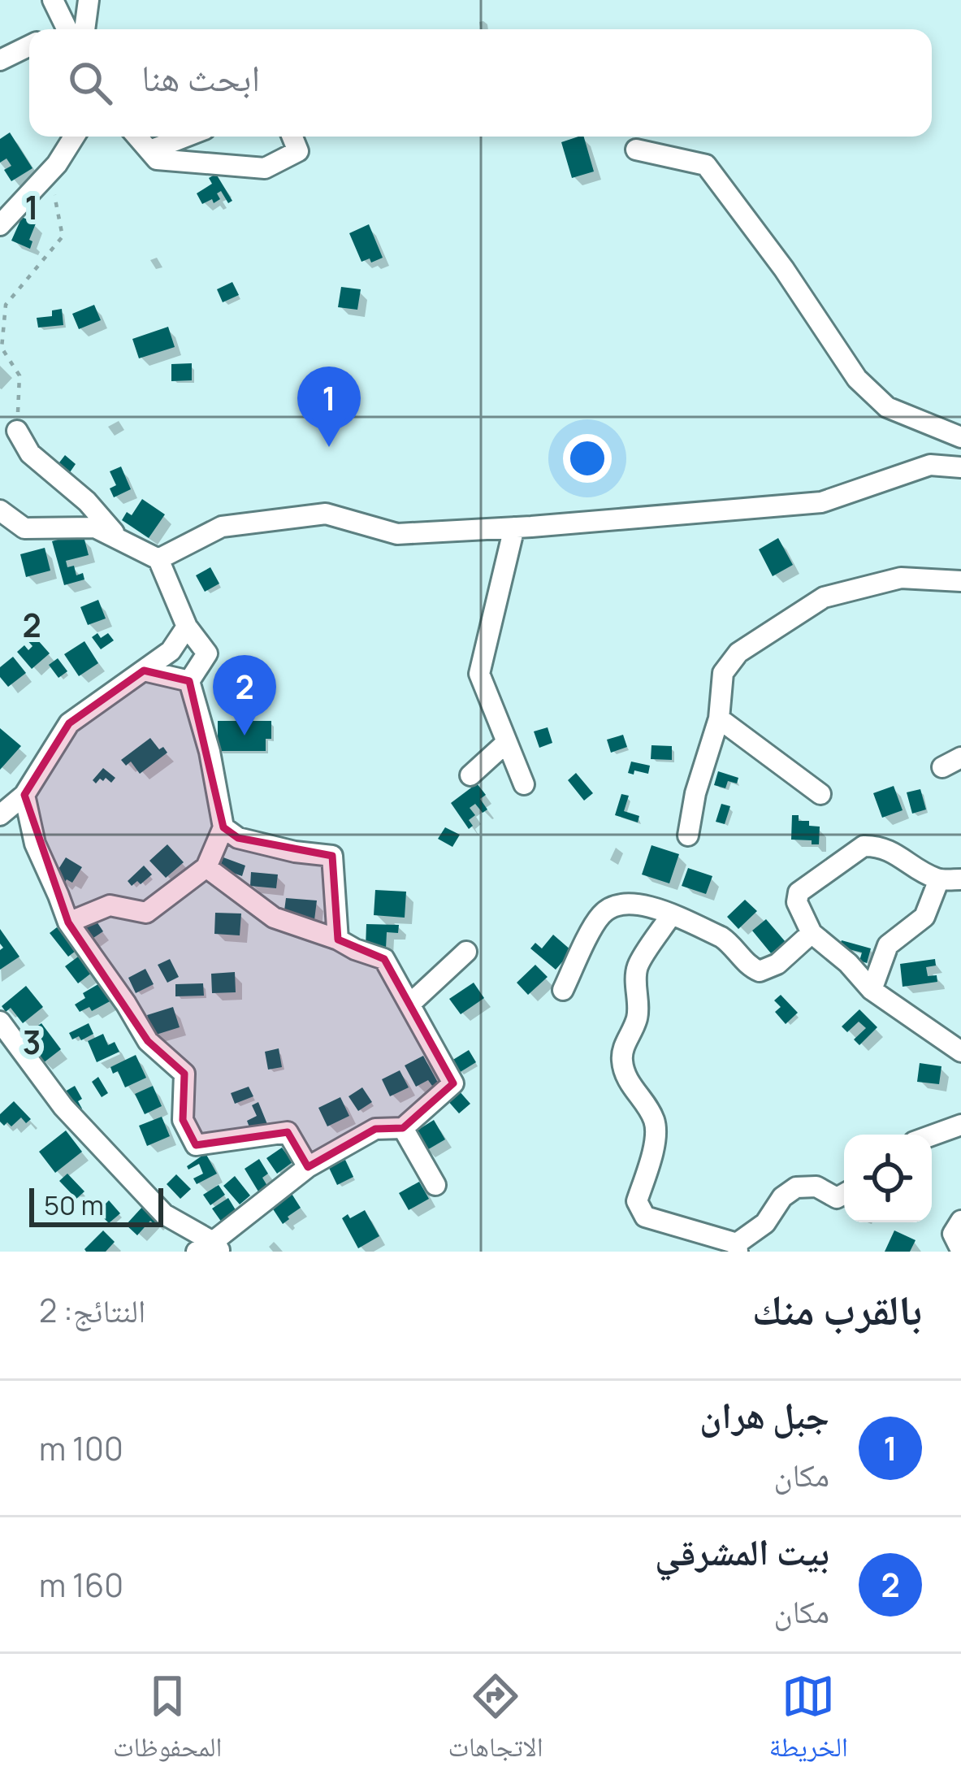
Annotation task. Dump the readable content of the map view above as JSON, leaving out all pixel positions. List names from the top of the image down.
{
  "scale_bar": "50 m",
  "page": {
    "search": "ابحث هنا",
    "pins": ["1", "2"],
    "scale": "50 m",
    "heading": ["بالقرب منك", "النتائج: 2"],
    "list": [
      {
        "mark": "1",
        "name": "جبل هران",
        "note": "مكان",
        "value": "100 m"
      },
      {
        "mark": "2",
        "name": "بيت المشرقي",
        "note": "مكان",
        "value": "160 m"
      }
    ],
    "nav": ["الخريطة", "الاتجاهات", "المحفوظات"]
  },
  "grid": {
    "rows": ["1", "2", "3"]
  }
}
